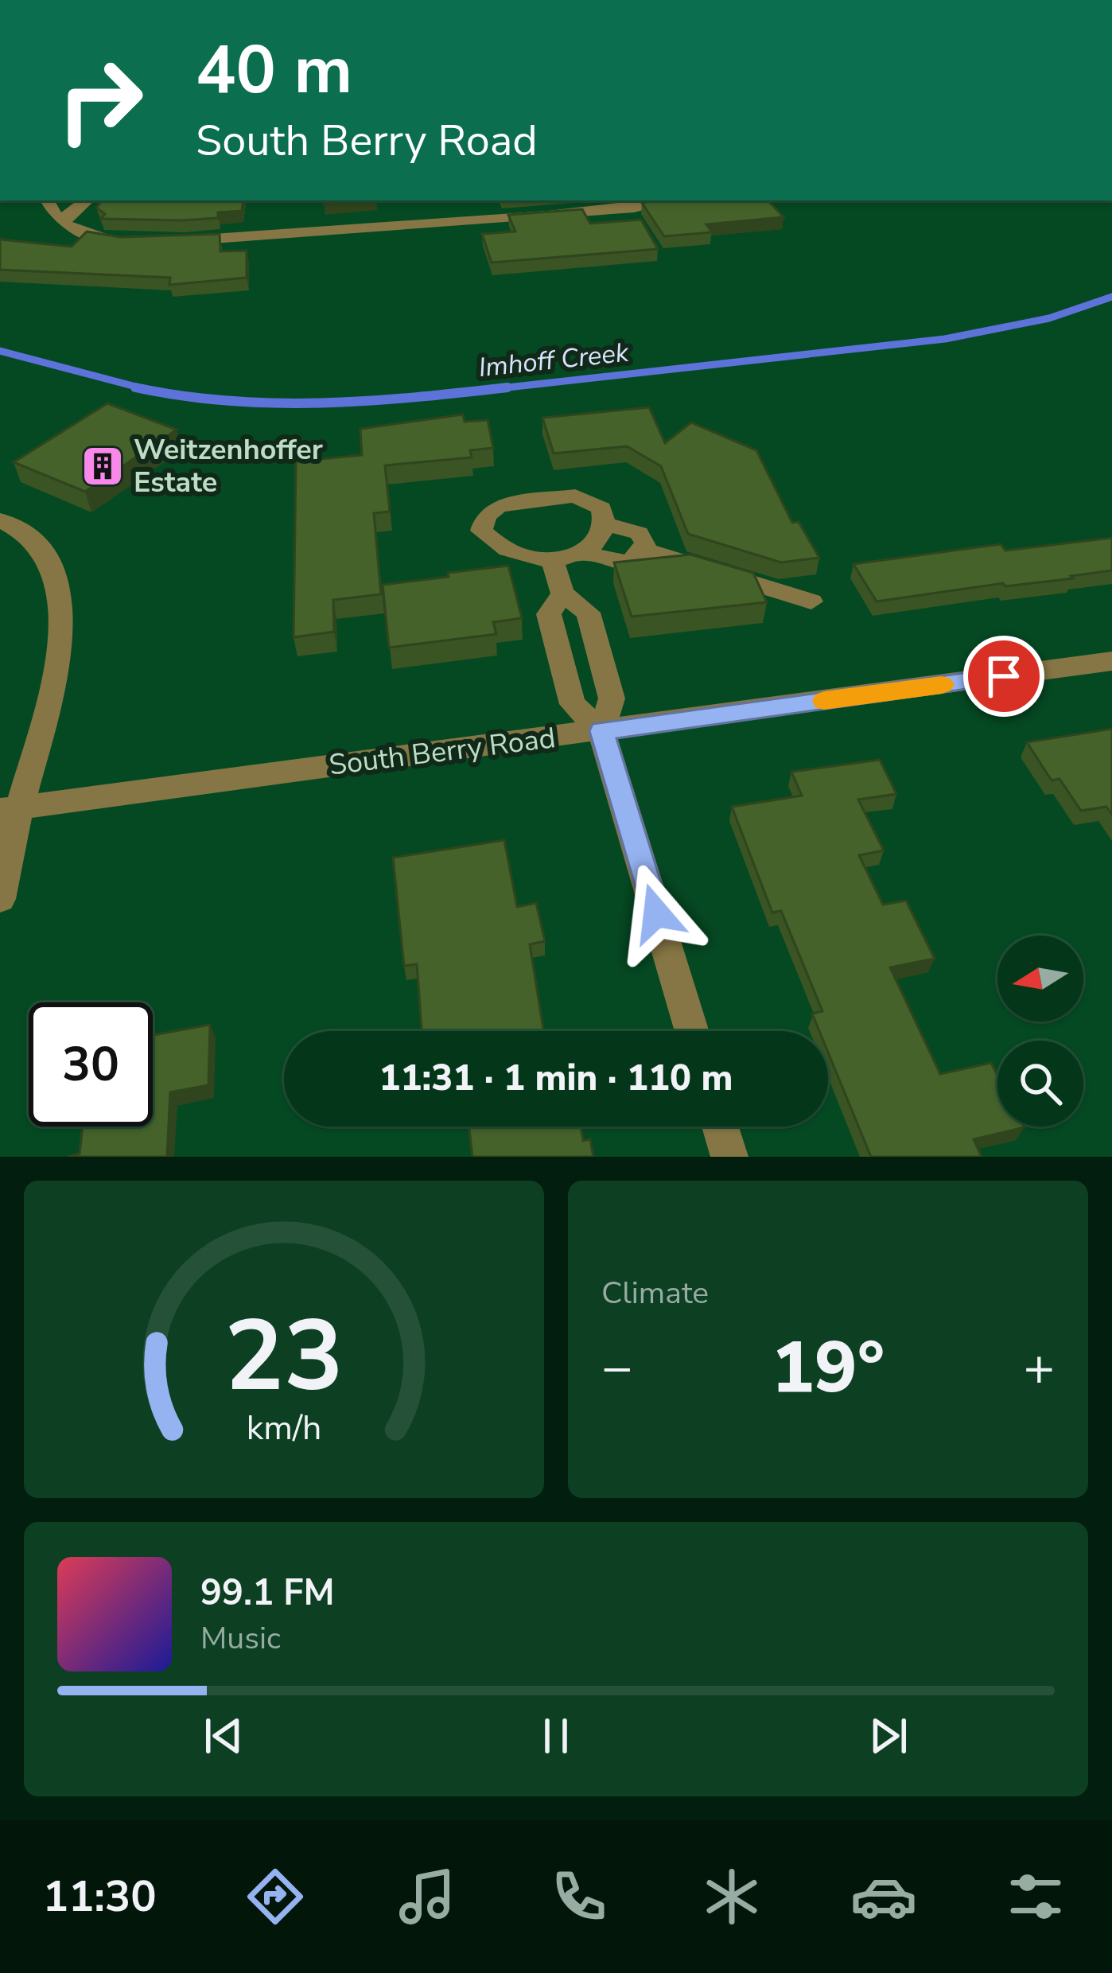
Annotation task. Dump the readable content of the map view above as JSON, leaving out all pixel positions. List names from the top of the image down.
{
  "streets": {
    "street": ["South Berry Road"]
  },
  "water": ["Imhoff Creek"],
  "places": {
    "building": ["Weitzenhoffer Estate"]
  },
  "north": "left",
  "page": {
    "turn": ["40 m", "South Berry Road"],
    "limit": "30",
    "trip": "11:31 · 1 min · 110 m",
    "tile": "Climate",
    "heat": ["−", "19°", "+"],
    "song": ["99.1 FM", "Music"],
    "tabs": "11:30",
    "gauge": ["23", "km/h"]
  }
}
